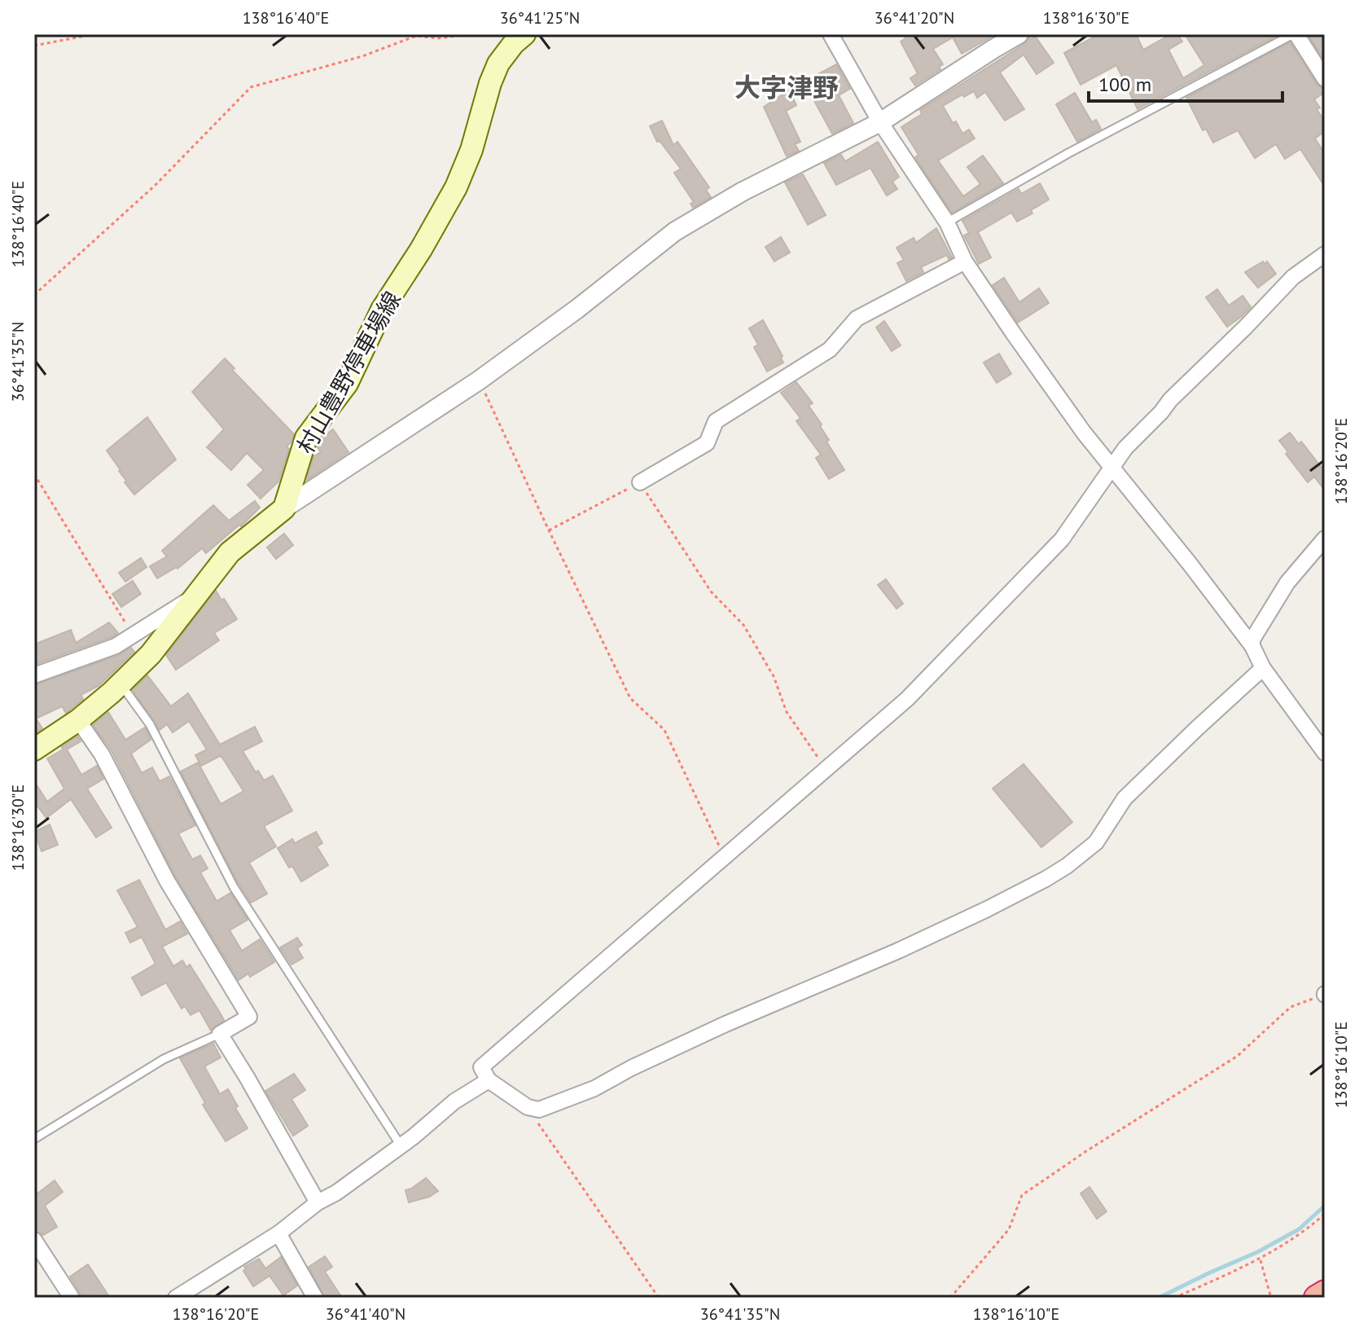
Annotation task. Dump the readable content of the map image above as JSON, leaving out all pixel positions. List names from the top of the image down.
{
  "streets": {
    "main road": ["村山豊野停車場線"]
  },
  "districts": ["大字津野"],
  "scale_bar": "100 m",
  "coordinates": [
    "138°16'40\"E",
    "36°41'25\"N",
    "36°41'20\"N",
    "138°16'30\"E",
    "36°41'35\"N",
    "138°16'20\"E",
    "138°16'10\"E",
    "36°41'40\"N"
  ]
}
